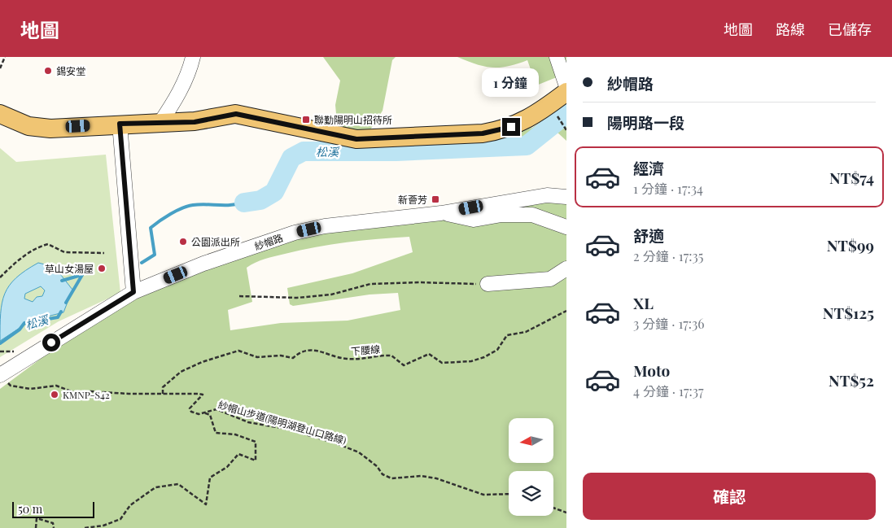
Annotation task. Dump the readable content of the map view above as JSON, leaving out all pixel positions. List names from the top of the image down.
{
  "streets": {
    "street": ["紗帽路"],
    "path": ["下腰線", "紗帽山步道(陽明湖登山口路線)"]
  },
  "crossings": [
    ["紗帽路", "紗帽山步道(陽明湖登山口路線)"],
    ["下腰線", "紗帽山步道(陽明湖登山口路線)"]
  ],
  "water": ["松溪"],
  "places": {
    "other": [
      "錫安堂",
      "公園派出所",
      "草山女湯屋",
      "KMNP-S42"
    ],
    "transit": ["聯勤陽明山招待所", "新薈芳"]
  },
  "scale_bar": "50 m",
  "north": "left",
  "page": {
    "header": "地圖",
    "nav": ["地圖", "路線", "已儲存"],
    "banner": ["紗帽路", "陽明路一段"],
    "bubble": "1 分鐘",
    "list": [
      {
        "name": "經濟",
        "note": "1 分鐘 · 17:34",
        "value": "NT$74"
      },
      {
        "name": "舒適",
        "note": "2 分鐘 · 17:35",
        "value": "NT$99"
      },
      {
        "name": "XL",
        "note": "3 分鐘 · 17:36",
        "value": "NT$125"
      },
      {
        "name": "Moto",
        "note": "4 分鐘 · 17:37",
        "value": "NT$52"
      }
    ],
    "buttons": "確認",
    "scale": "50 m"
  }
}
